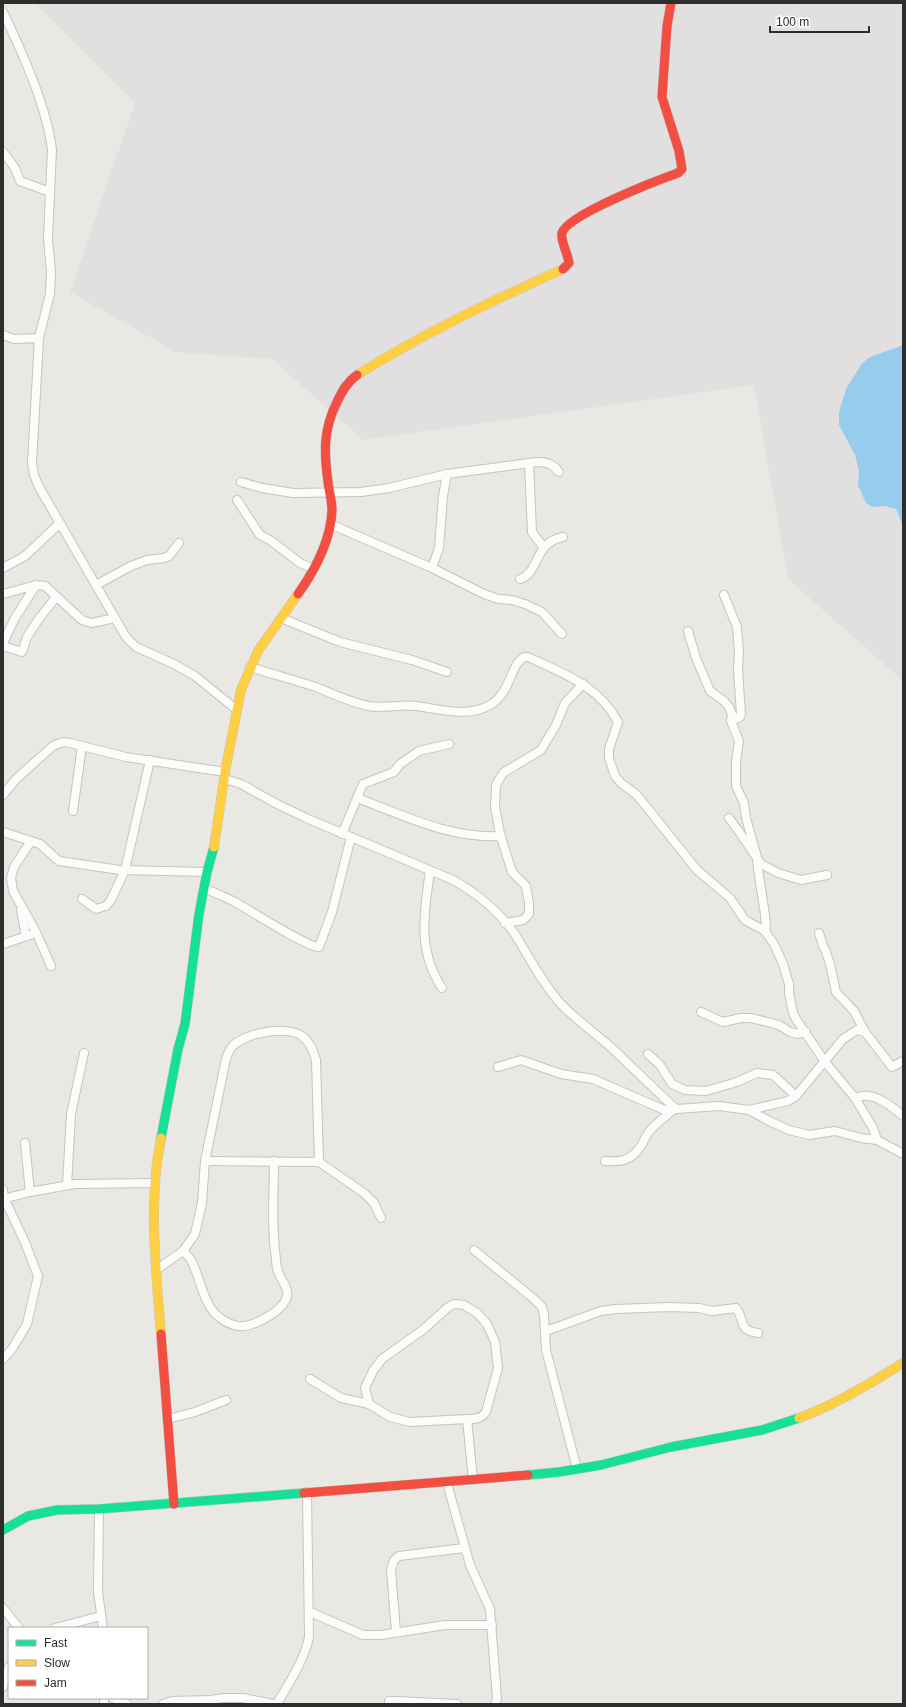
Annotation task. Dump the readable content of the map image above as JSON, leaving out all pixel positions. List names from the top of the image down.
{
  "legend": ["Fast", "Slow", "Jam"],
  "scale_bar": "100 m"
}
